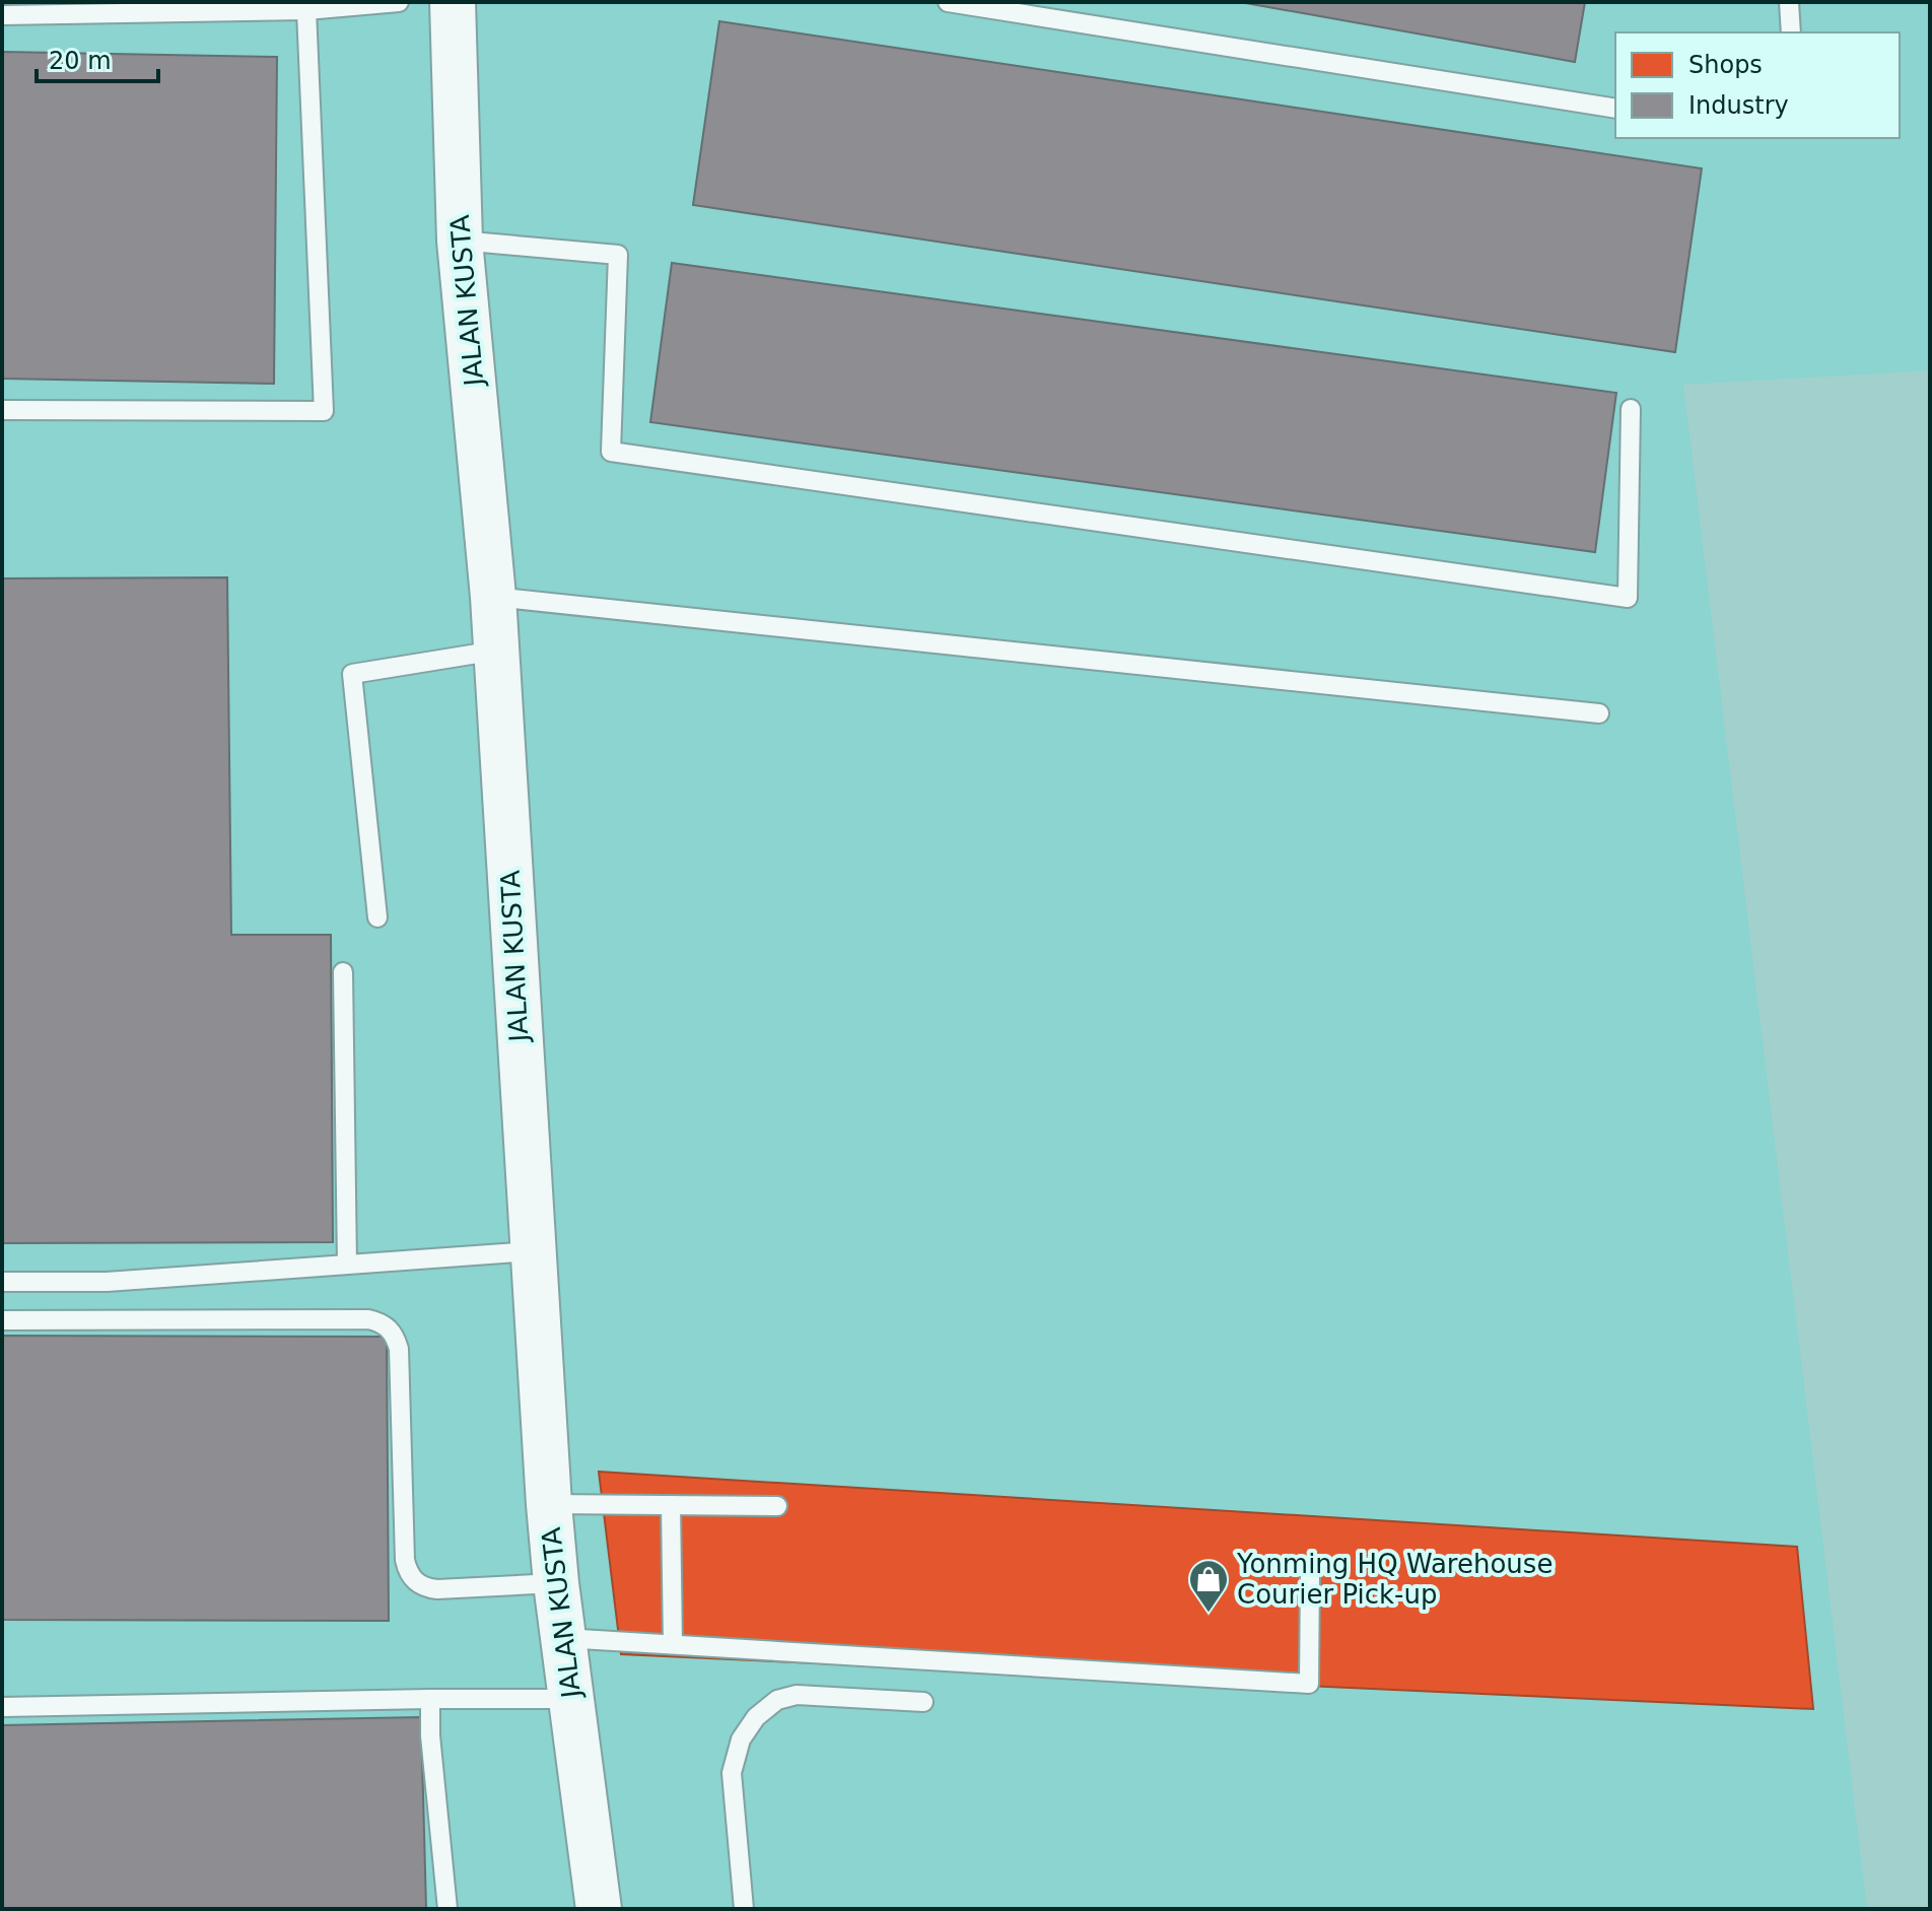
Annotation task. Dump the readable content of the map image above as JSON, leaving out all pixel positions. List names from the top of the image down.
{
  "streets": {
    "street": ["JALAN KUSTA"]
  },
  "places": {
    "shop": ["Yonming HQ Warehouse Courier Pick-up"]
  },
  "legend": ["Shops", "Industry"],
  "scale_bar": "20 m"
}
